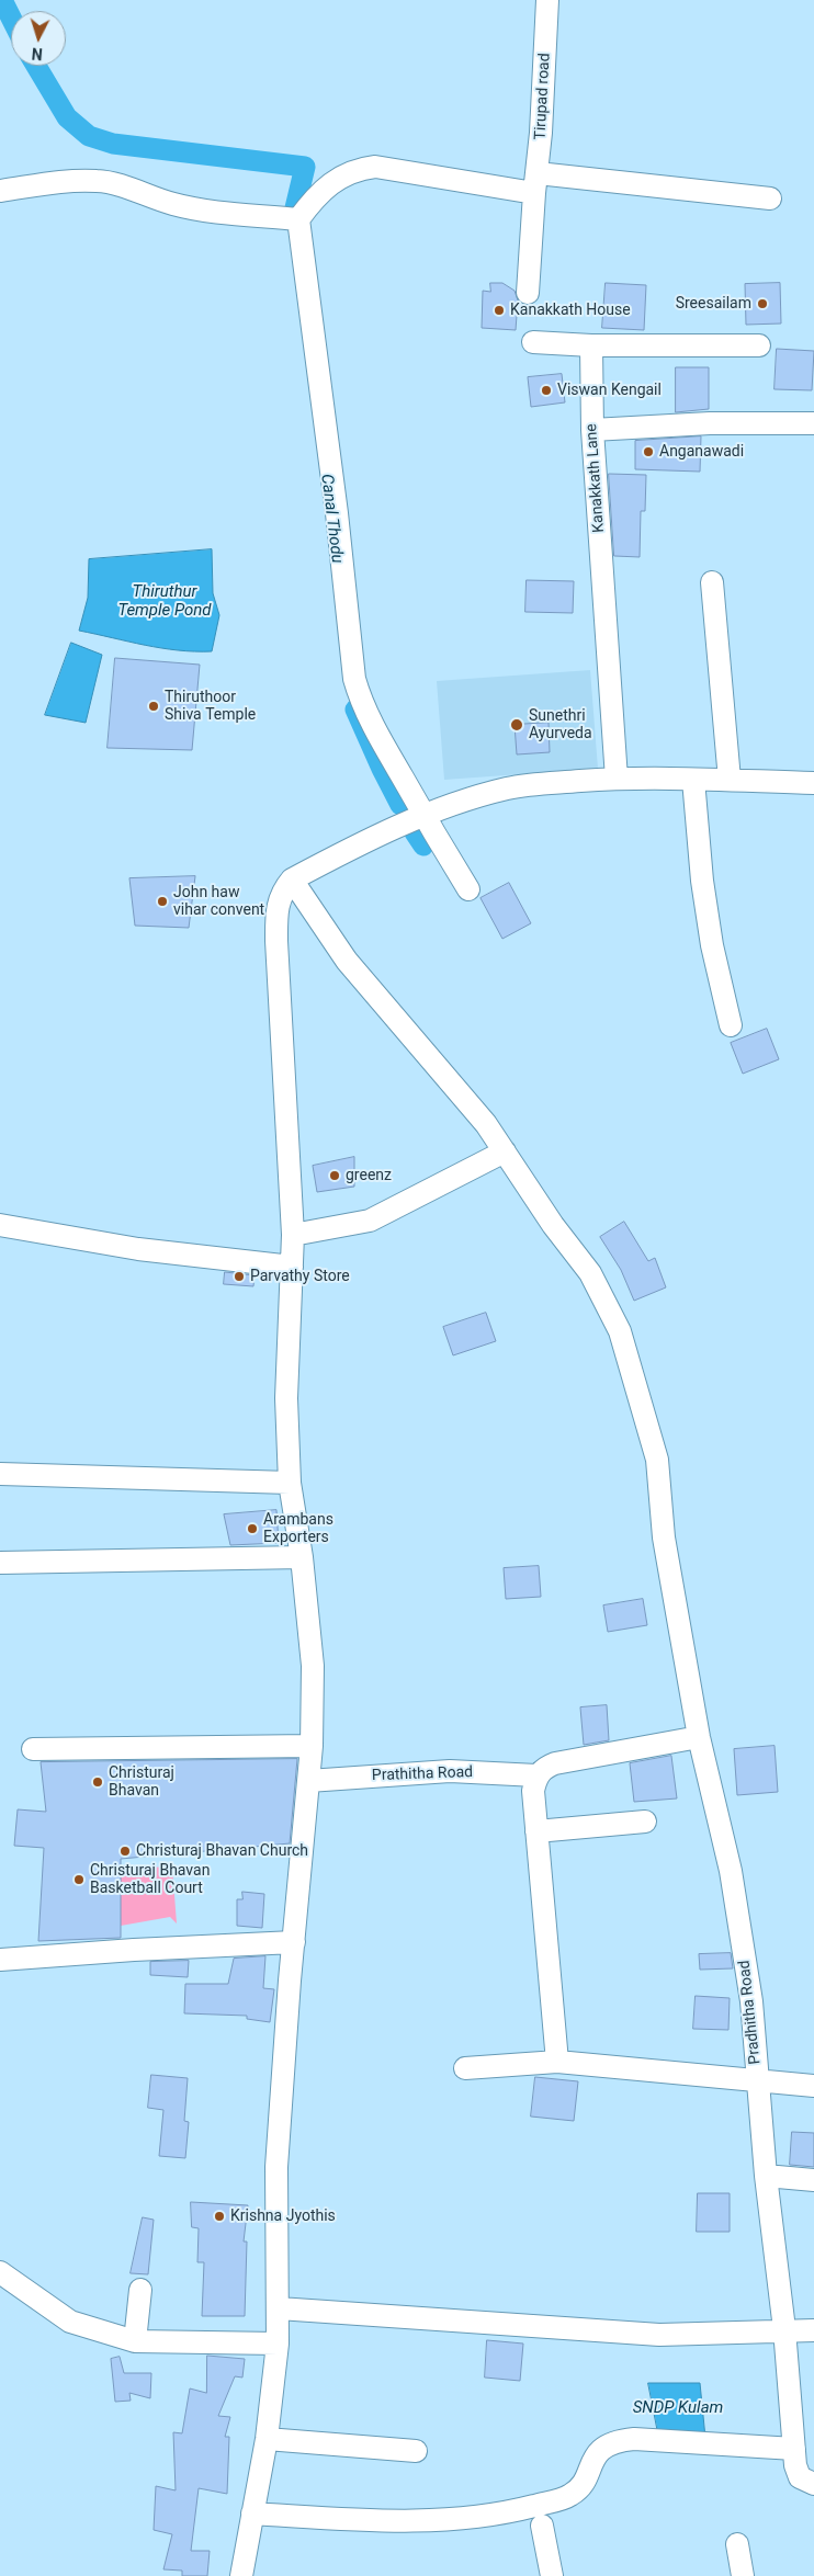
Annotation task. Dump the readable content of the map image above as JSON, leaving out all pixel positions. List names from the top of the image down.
{
  "streets": {
    "street": [
      "Tirupad road",
      "Kanakkath Lane",
      "Prathitha Road",
      "Pradhitha Road"
    ]
  },
  "water": ["Canal Thodu", "Thiruthur Temple Pond", "SNDP Kulam"],
  "places": [
    "Sreesailam",
    "Kanakkath House",
    "Viswan Kengail",
    "Anganawadi",
    "Thiruthoor Shiva Temple",
    "Sunethri Ayurveda",
    "John haw vihar convent",
    "greenz",
    "Parvathy Store",
    "Arambans Exporters",
    "Christuraj Bhavan",
    "Christuraj Bhavan Church",
    "Christuraj Bhavan Basketball Court",
    "Krishna Jyothis"
  ],
  "north": "bottom"
}
